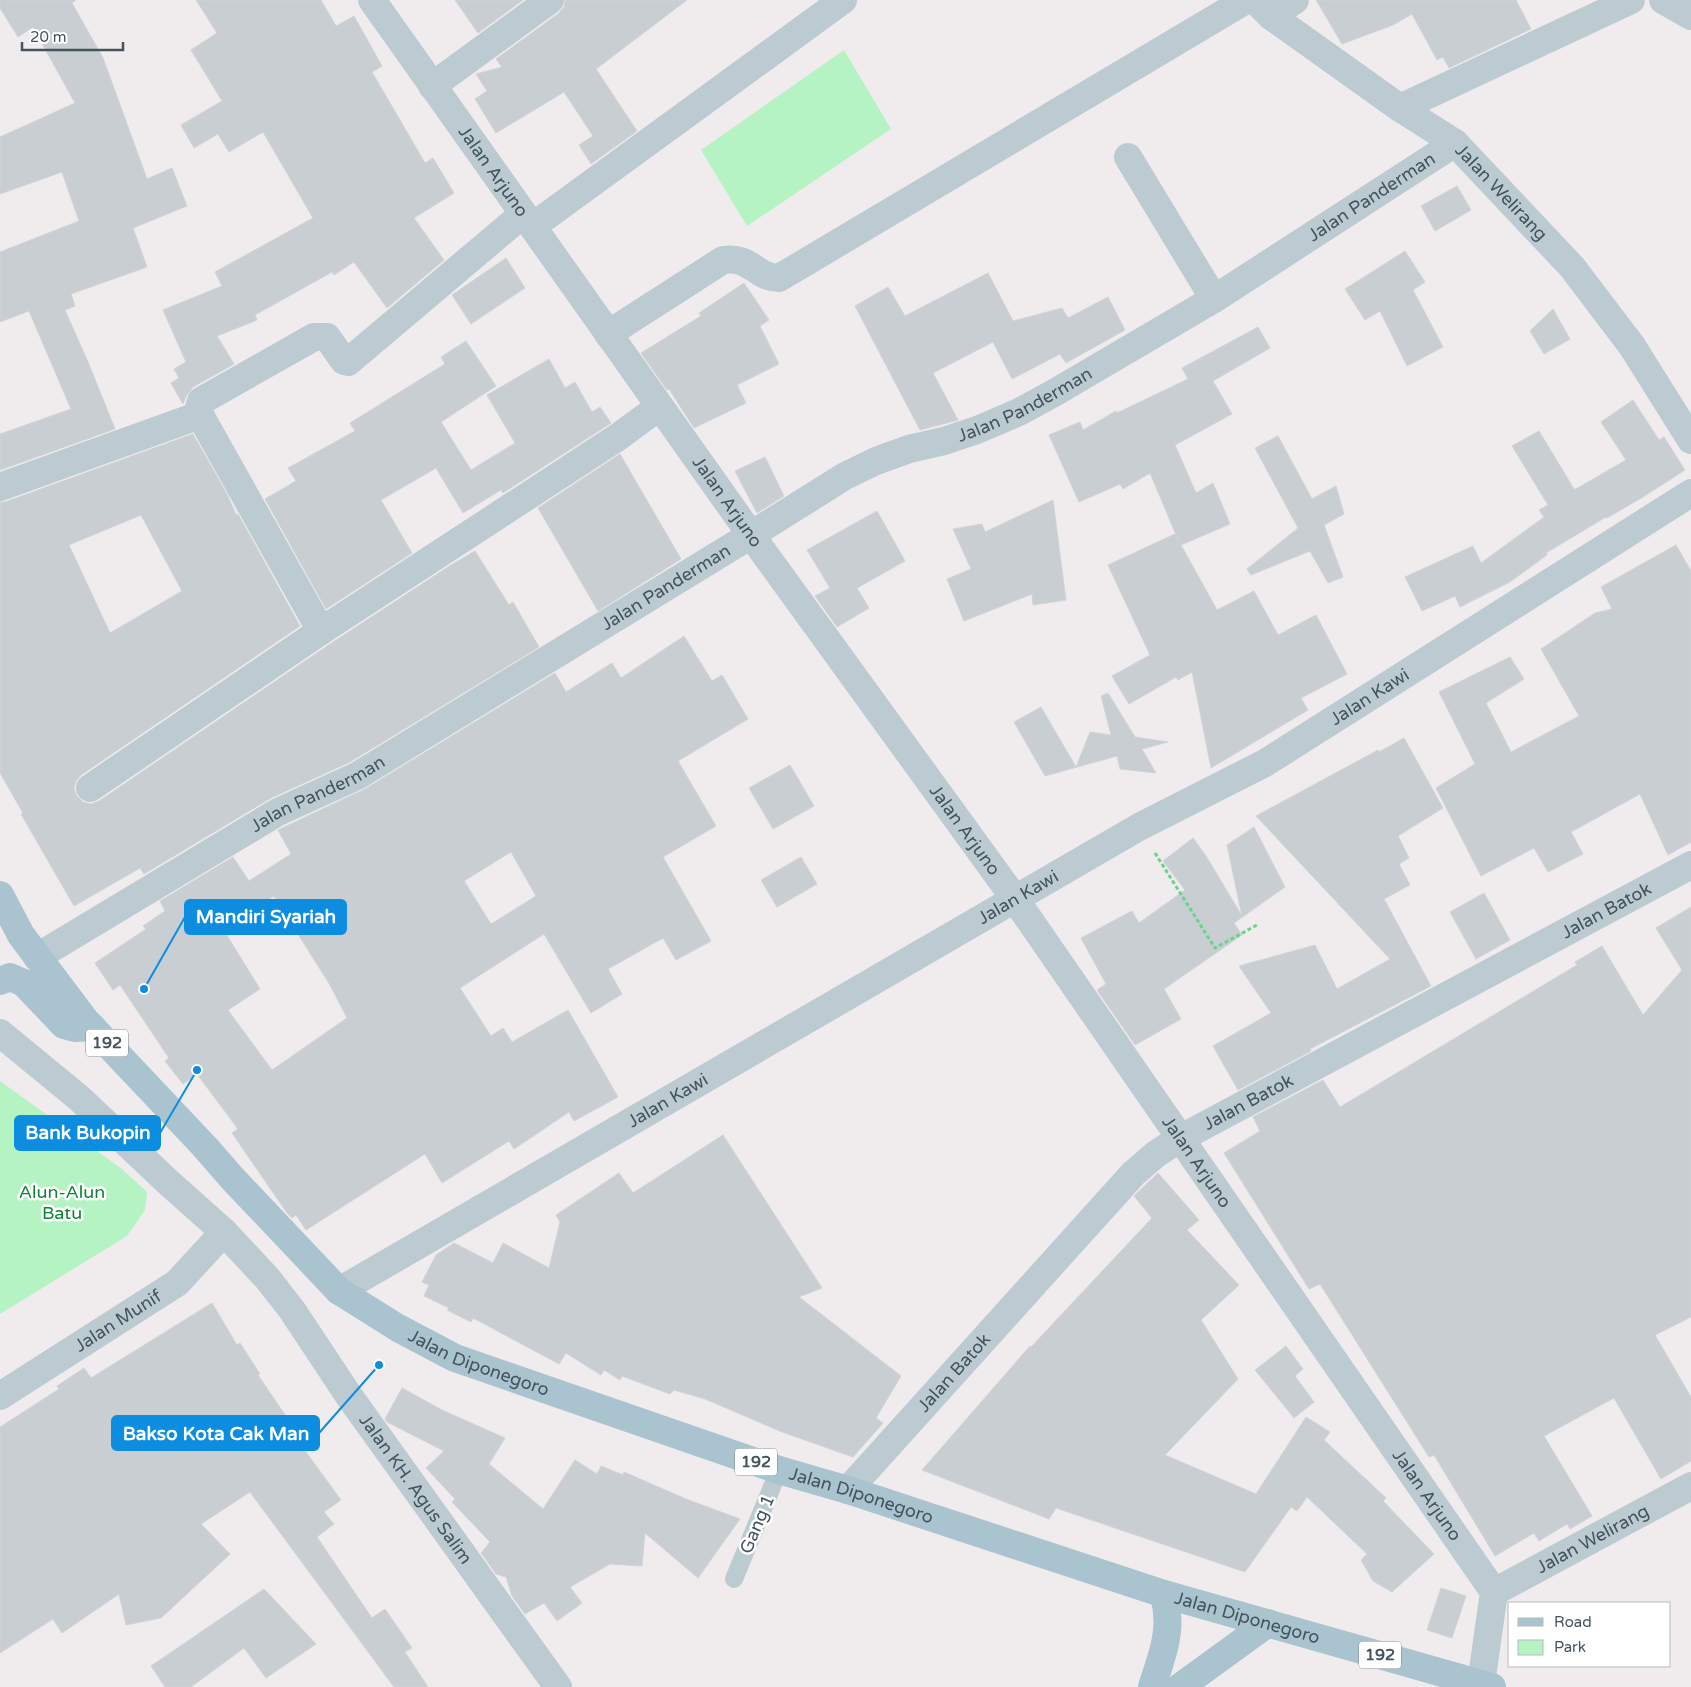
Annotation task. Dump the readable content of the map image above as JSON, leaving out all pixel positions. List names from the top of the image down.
{
  "streets": {
    "main road": ["192", "Jalan Diponegoro"],
    "street": [
      "Jalan Arjuno",
      "Jalan Welirang",
      "Jalan Panderman",
      "Jalan Kawi",
      "Jalan Batok",
      "Jalan Munif",
      "Jalan KH. Agus Salim"
    ],
    "lane": ["Gang 1"]
  },
  "crossings": [
    ["Jalan Arjuno", "Jalan Welirang"],
    ["Jalan Arjuno", "Jalan Panderman"],
    ["Jalan Arjuno", "Jalan Kawi"],
    ["Jalan Arjuno", "Jalan Batok"],
    ["Jalan Welirang", "Jalan Panderman"],
    ["Jalan Panderman", "192"],
    ["Jalan Kawi", "Jalan Diponegoro"],
    ["Jalan Batok", "Jalan Diponegoro"],
    ["192", "Jalan Diponegoro"],
    ["Jalan Munif", "Jalan KH. Agus Salim"],
    ["Jalan Diponegoro", "Gang 1"]
  ],
  "parks": ["Alun-Alun Batu"],
  "places": ["Mandiri Syariah", "Bank Bukopin", "Bakso Kota Cak Man"],
  "legend": ["Road", "Park"],
  "scale_bar": "20 m"
}
